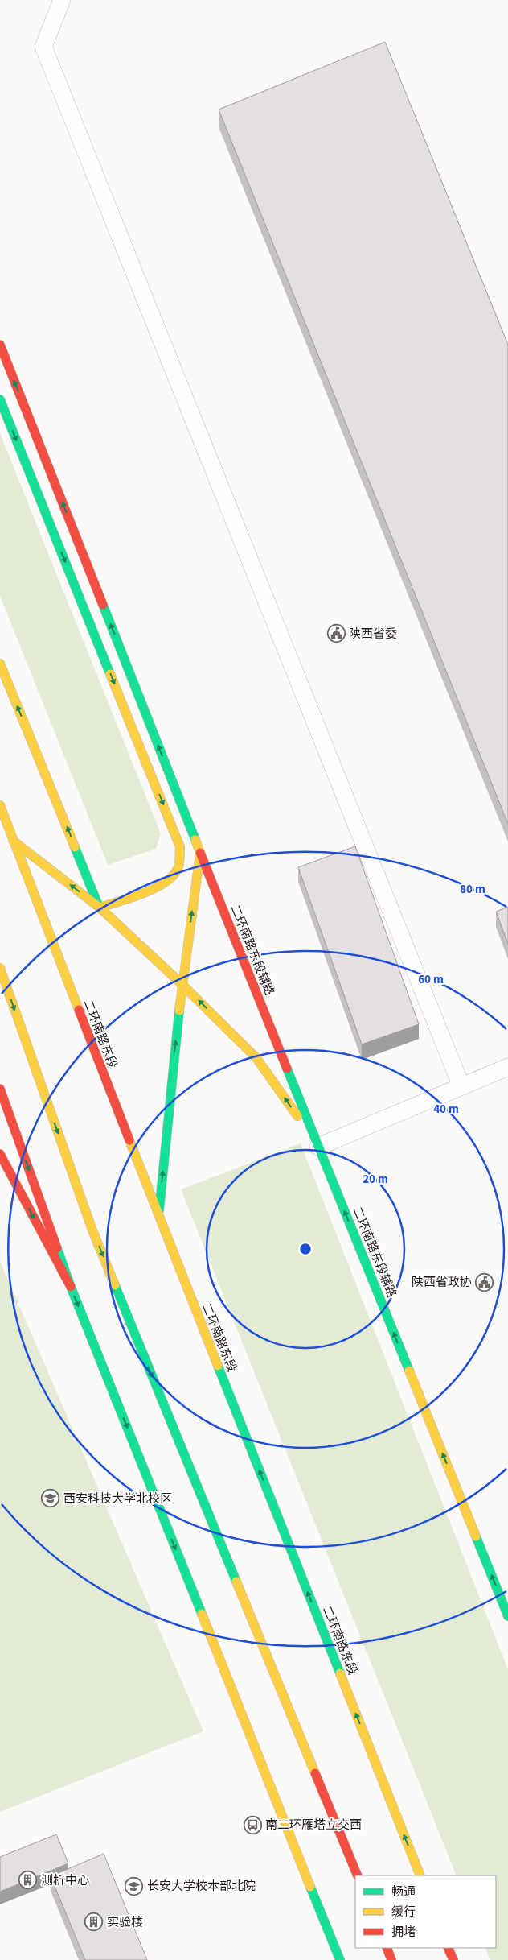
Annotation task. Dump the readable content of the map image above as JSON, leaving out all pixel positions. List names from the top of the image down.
{
  "streets": {
    "main road": ["二环南路东段辅路", "二环南路东段"]
  },
  "one_way": ["二环南路东段辅路"],
  "places": {
    "public building": ["陕西省委", "陕西省政协"],
    "school or university": ["西安科技大学北校区", "长安大学校本部北院"],
    "bus stop": ["南二环雁塔立交西"],
    "building": ["测析中心", "实验楼"]
  },
  "legend": ["畅通", "缓行", "拥堵"],
  "rings": [
    "80 m",
    "60 m",
    "40 m",
    "20 m"
  ]
}
